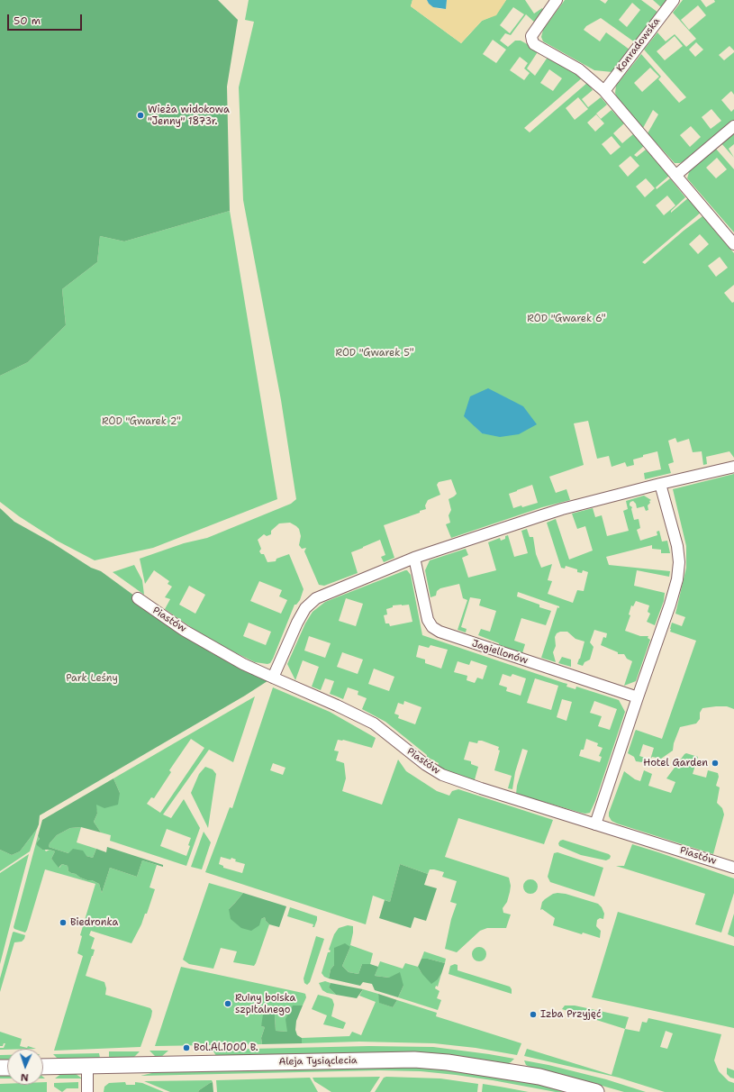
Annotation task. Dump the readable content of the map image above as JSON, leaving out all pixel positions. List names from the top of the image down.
{
  "streets": {
    "street": [
      "Konradowska",
      "Piastów",
      "Jagiellonów",
      "Aleja Tysiąclecia"
    ]
  },
  "parks": [
    "ROD \"Gwarek 6\"",
    "ROD \"Gwarek 5\"",
    "ROD \"Gwarek 2\"",
    "Park Leśny"
  ],
  "places": [
    "Wieża widokowa \"Jenny\" 1873r.",
    "Hotel Garden",
    "Biedronka",
    "Ruiny boiska szpitalnego",
    "Izba Przyjęć",
    "Bol.Al.1000 B."
  ],
  "scale_bar": "50 m",
  "north": "bottom"
}
